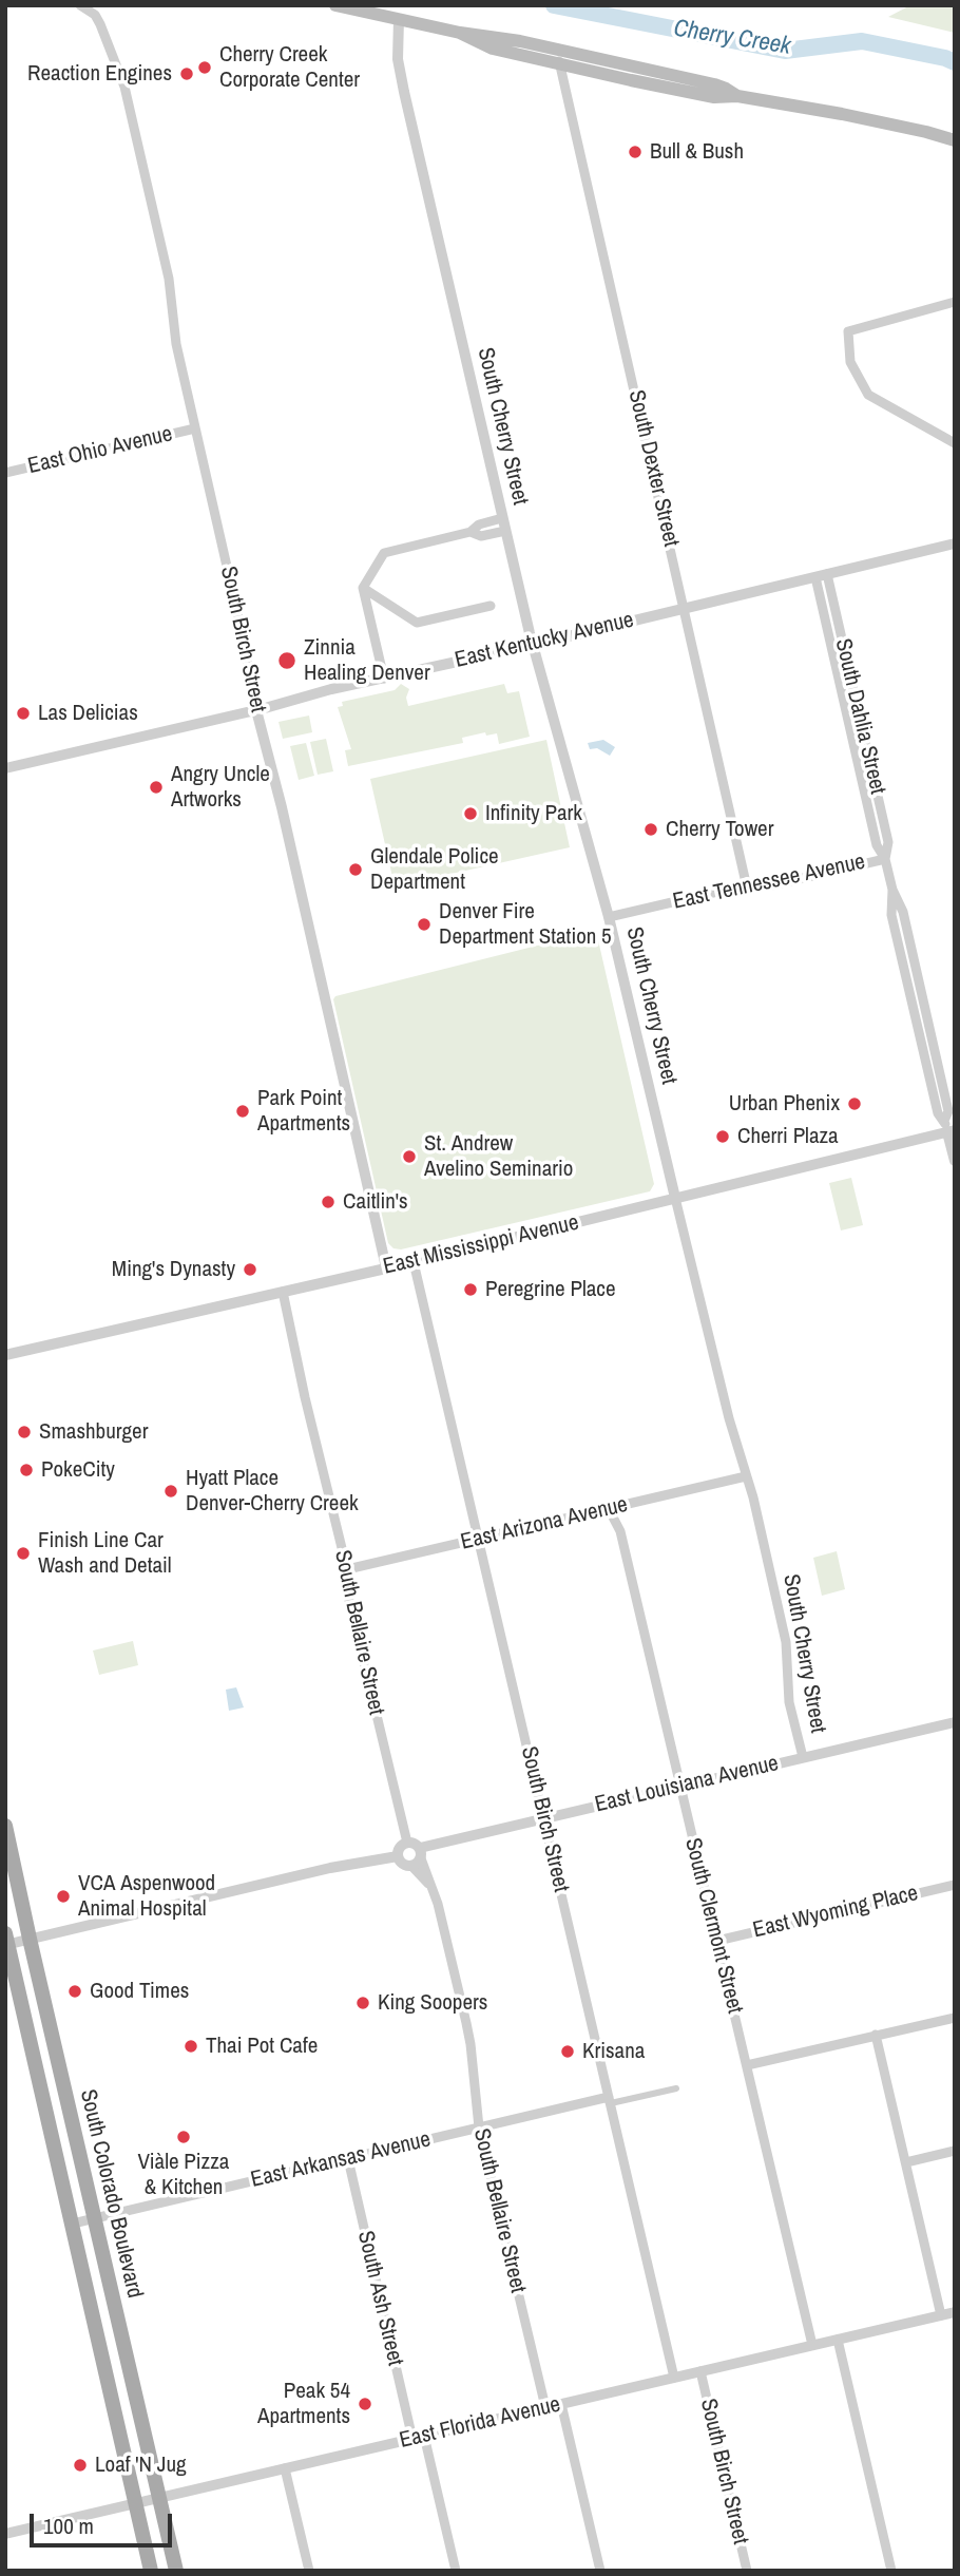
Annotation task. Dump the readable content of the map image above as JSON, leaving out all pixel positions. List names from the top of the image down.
{
  "streets": {
    "main road": ["South Colorado Boulevard"],
    "street": [
      "South Cherry Street",
      "East Ohio Avenue",
      "South Dexter Street",
      "South Birch Street",
      "East Kentucky Avenue",
      "South Dahlia Street",
      "East Tennessee Avenue",
      "East Mississippi Avenue",
      "East Arizona Avenue",
      "South Bellaire Street",
      "East Louisiana Avenue",
      "East Wyoming Place",
      "South Clermont Street",
      "East Arkansas Avenue",
      "South Ash Street",
      "East Florida Avenue"
    ]
  },
  "crossings": [
    ["South Cherry Street", "East Kentucky Avenue"],
    ["South Cherry Street", "East Tennessee Avenue"],
    ["South Cherry Street", "East Mississippi Avenue"],
    ["South Cherry Street", "East Arizona Avenue"],
    ["South Cherry Street", "East Louisiana Avenue"],
    ["East Ohio Avenue", "South Birch Street"],
    ["South Dexter Street", "East Kentucky Avenue"],
    ["South Dexter Street", "East Tennessee Avenue"],
    ["South Birch Street", "East Kentucky Avenue"],
    ["South Birch Street", "East Mississippi Avenue"],
    ["South Birch Street", "East Arizona Avenue"],
    ["South Birch Street", "East Louisiana Avenue"],
    ["South Birch Street", "East Arkansas Avenue"],
    ["South Birch Street", "East Florida Avenue"],
    ["East Kentucky Avenue", "South Dahlia Street"],
    ["South Dahlia Street", "East Tennessee Avenue"],
    ["South Dahlia Street", "East Mississippi Avenue"],
    ["East Mississippi Avenue", "South Bellaire Street"],
    ["East Arizona Avenue", "South Bellaire Street"],
    ["East Arizona Avenue", "South Clermont Street"],
    ["South Bellaire Street", "East Louisiana Avenue"],
    ["South Bellaire Street", "East Arkansas Avenue"],
    ["South Bellaire Street", "East Florida Avenue"],
    ["East Louisiana Avenue", "South Clermont Street"],
    ["East Wyoming Place", "South Clermont Street"],
    ["South Clermont Street", "East Florida Avenue"],
    ["East Arkansas Avenue", "South Colorado Boulevard"],
    ["East Arkansas Avenue", "South Ash Street"],
    ["South Colorado Boulevard", "East Florida Avenue"],
    ["South Ash Street", "East Florida Avenue"]
  ],
  "water": ["Cherry Creek"],
  "places": [
    "Cherry Creek Corporate Center",
    "Reaction Engines",
    "Bull & Bush",
    "Zinnia Healing Denver",
    "Las Delicias",
    "Angry Uncle Artworks",
    "Infinity Park",
    "Cherry Tower",
    "Glendale Police Department",
    "Denver Fire Department Station 5",
    "Urban Phenix",
    "Park Point Apartments",
    "Cherri Plaza",
    "St. Andrew Avelino Seminario",
    "Caitlin's",
    "Ming's Dynasty",
    "Peregrine Place",
    "Smashburger",
    "PokeCity",
    "Hyatt Place Denver-Cherry Creek",
    "Finish Line Car Wash and Detail",
    "VCA Aspenwood Animal Hospital",
    "Good Times",
    "King Soopers",
    "Thai Pot Cafe",
    "Krisana",
    "Viàle Pizza & Kitchen",
    "Peak 54 Apartments",
    "Loaf 'N Jug"
  ],
  "scale_bar": "100 m"
}
